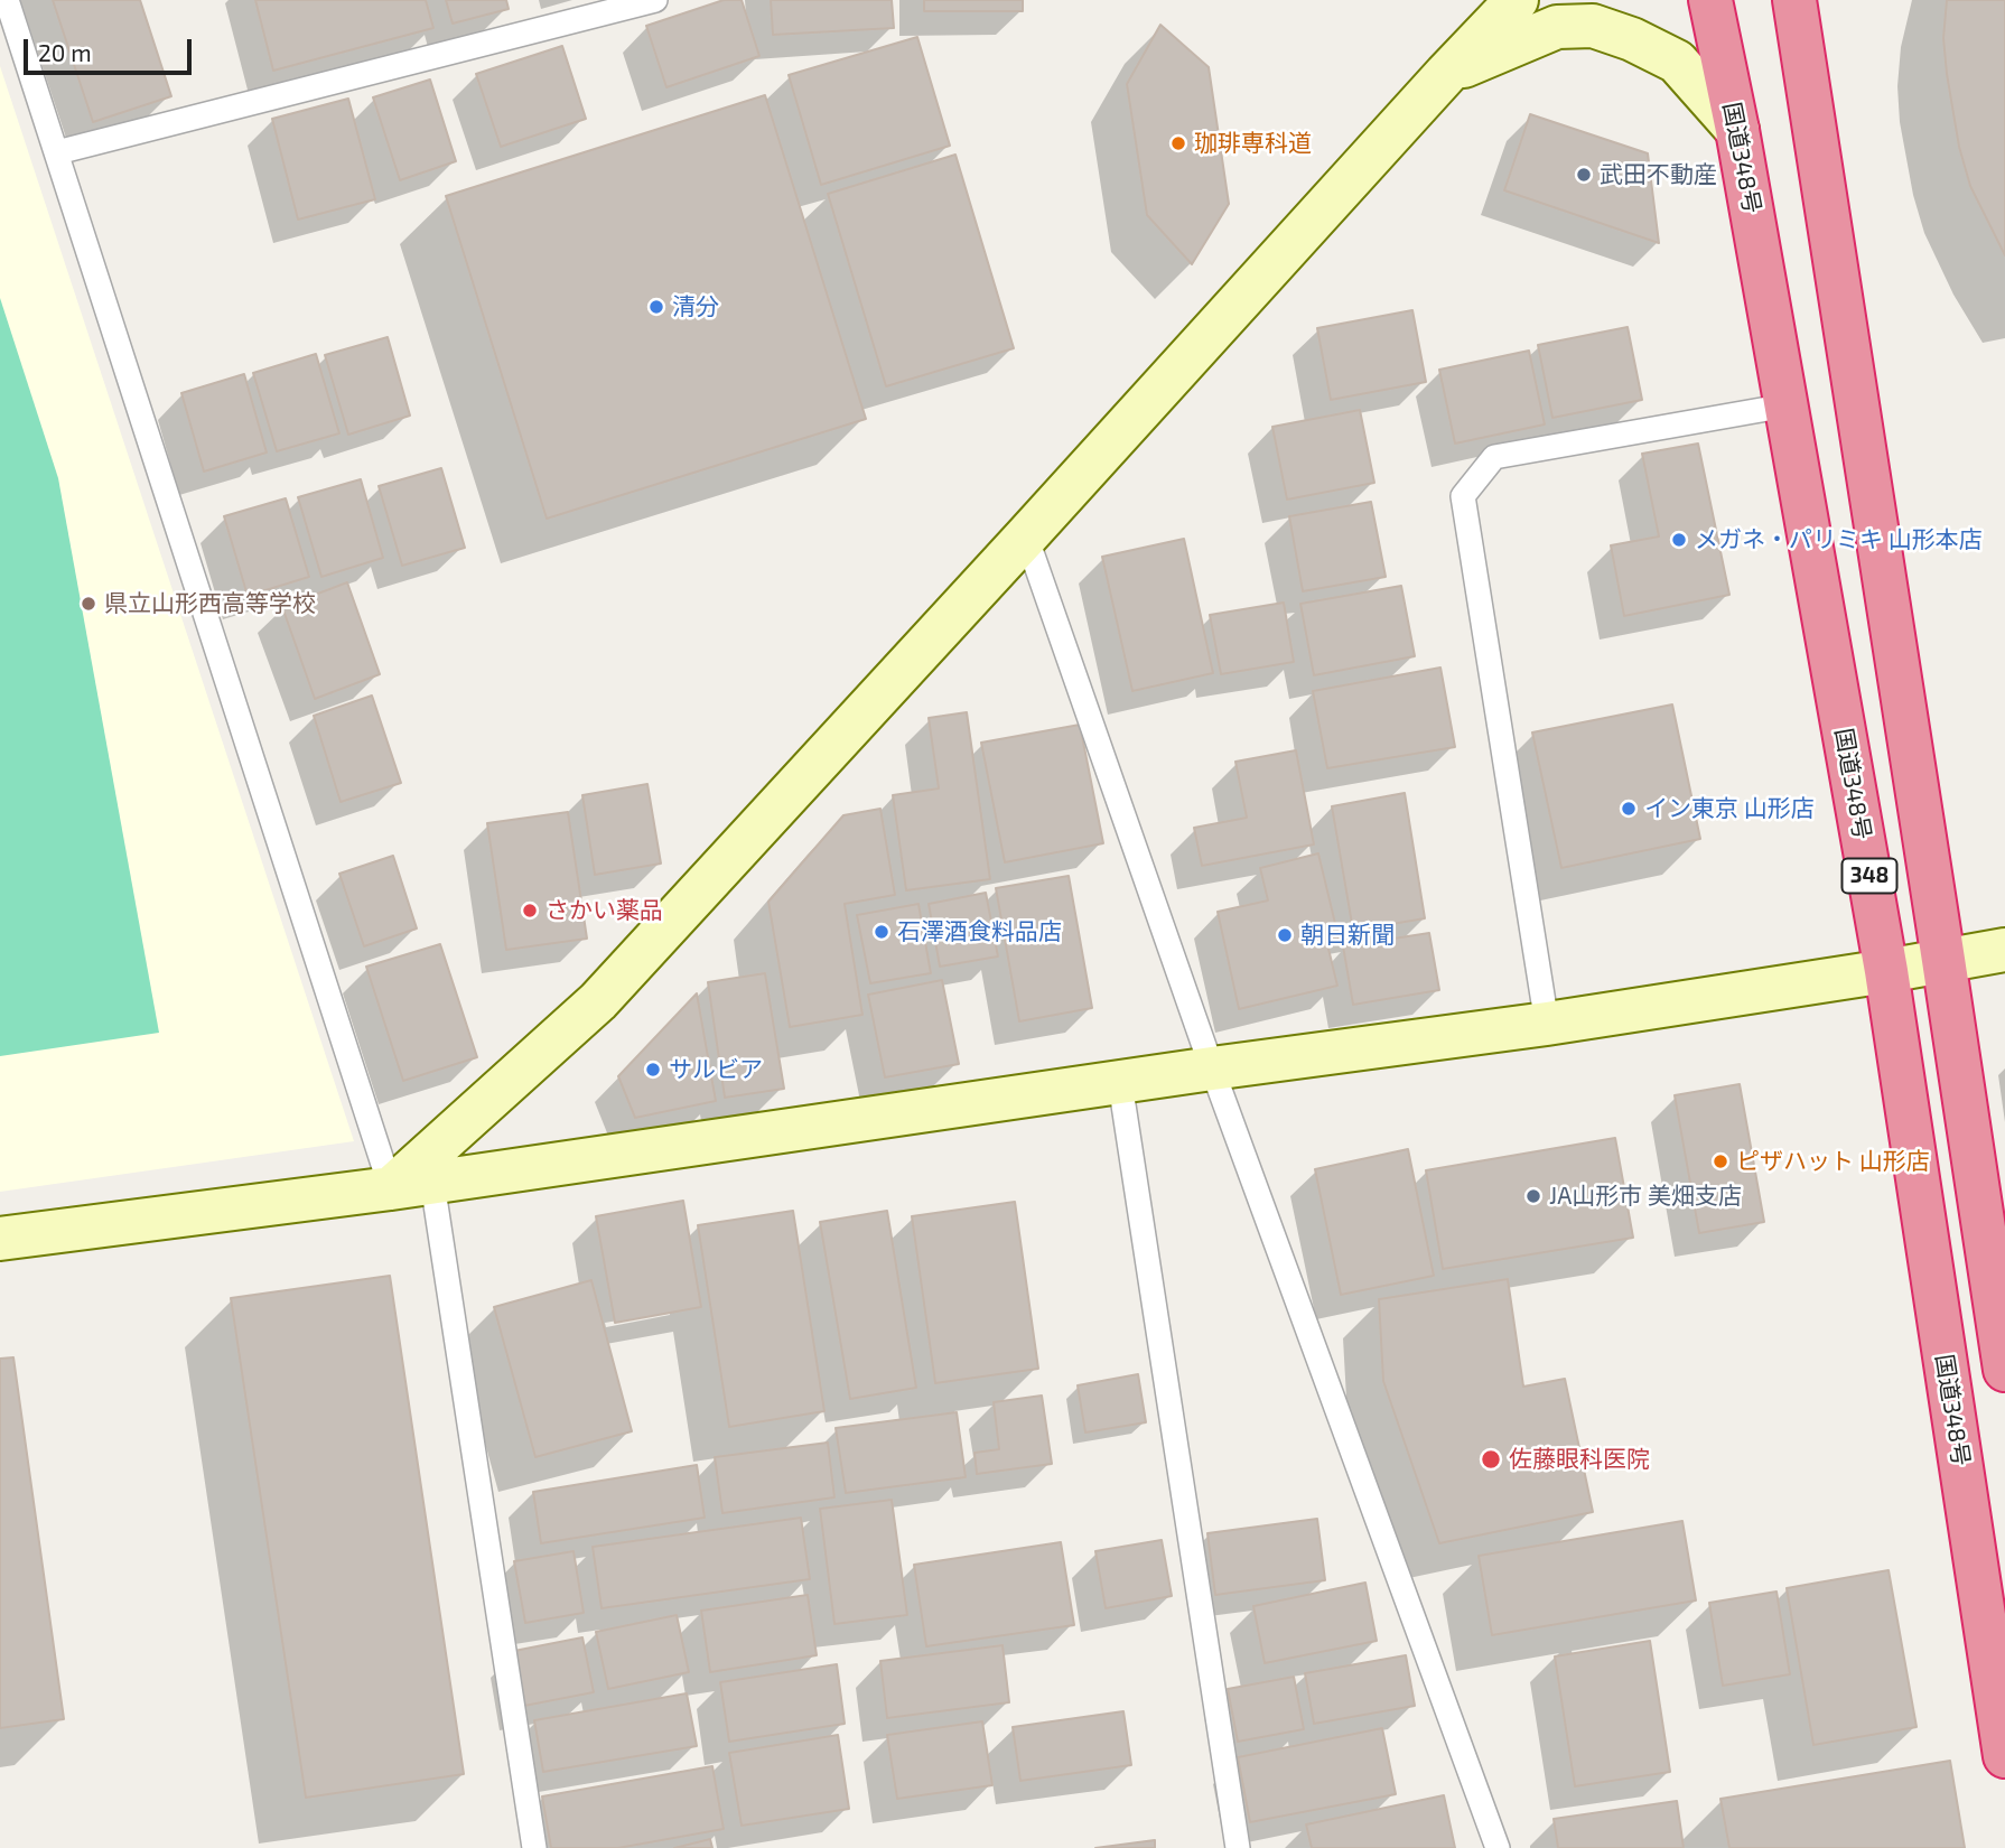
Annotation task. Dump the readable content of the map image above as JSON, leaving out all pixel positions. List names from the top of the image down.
{
  "streets": {
    "highway": ["国道348号", "348"]
  },
  "places": [
    "珈琲専科道",
    "武田不動産",
    "清分",
    "メガネ・パリミキ 山形本店",
    "県立山形西高等学校",
    "イン東京 山形店",
    "さかい薬品",
    "石澤酒食料品店",
    "朝日新聞",
    "サルビア",
    "ピザハット 山形店",
    "JA山形市 美畑支店",
    "佐藤眼科医院"
  ],
  "scale_bar": "20 m"
}
